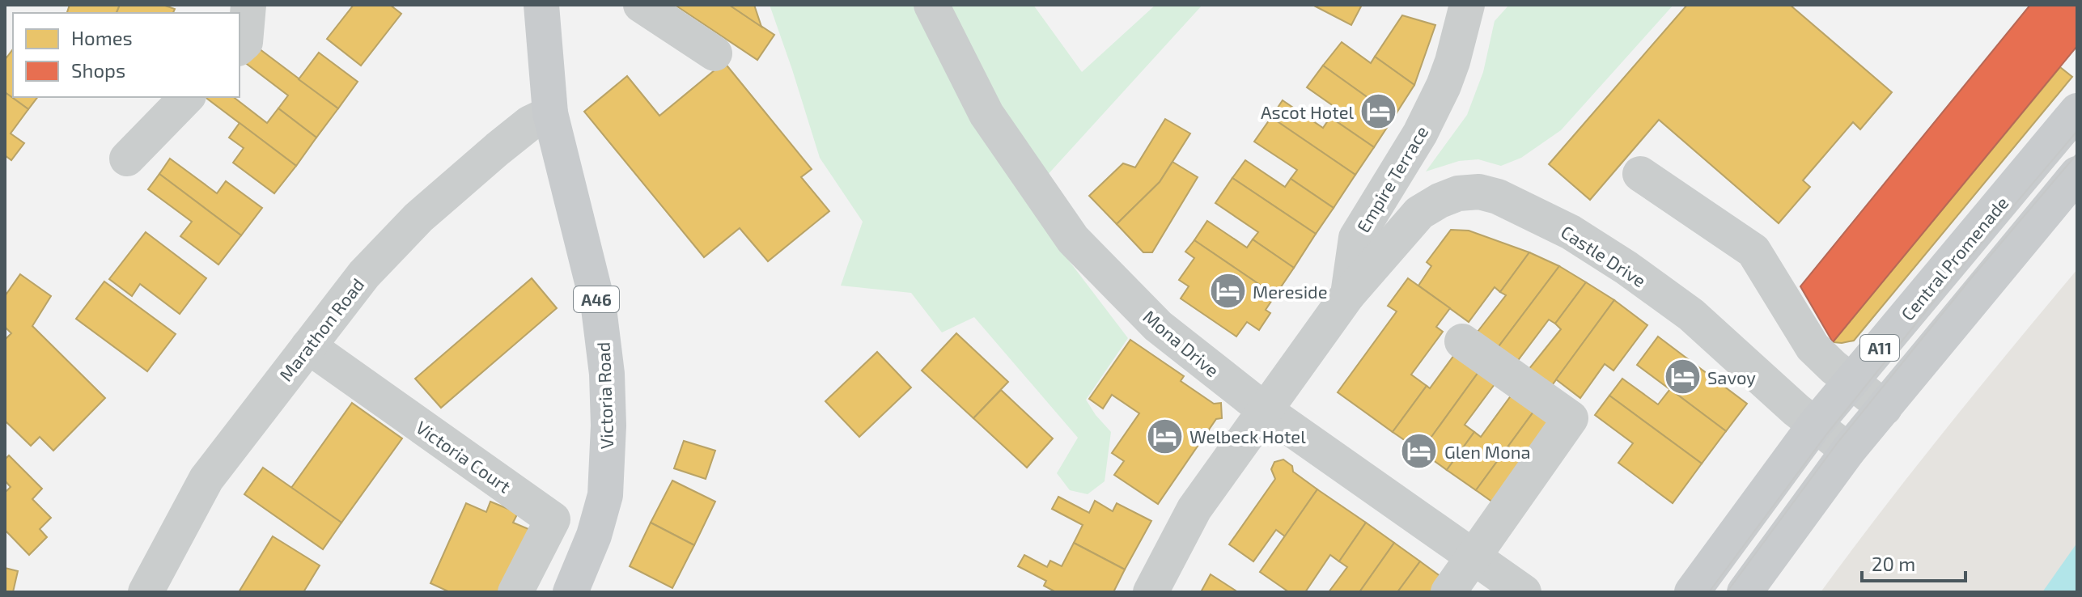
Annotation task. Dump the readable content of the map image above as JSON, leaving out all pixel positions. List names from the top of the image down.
{
  "streets": {
    "main road": [
      "Central Promenade",
      "A46",
      "A11",
      "Victoria Road"
    ],
    "street": [
      "Empire Terrace",
      "Castle Drive",
      "Marathon Road",
      "Mona Drive",
      "Victoria Court"
    ]
  },
  "crossings": [
    ["Empire Terrace", "Castle Drive"],
    ["Empire Terrace", "Mona Drive"],
    ["Castle Drive", "Central Promenade"],
    ["Castle Drive", "A11"],
    ["Marathon Road", "Victoria Road"],
    ["Marathon Road", "Victoria Court"]
  ],
  "places": {
    "hotel": [
      "Ascot Hotel",
      "Mereside",
      "Savoy",
      "Welbeck Hotel",
      "Glen Mona"
    ]
  },
  "legend": ["Homes", "Shops"],
  "scale_bar": "20 m"
}
